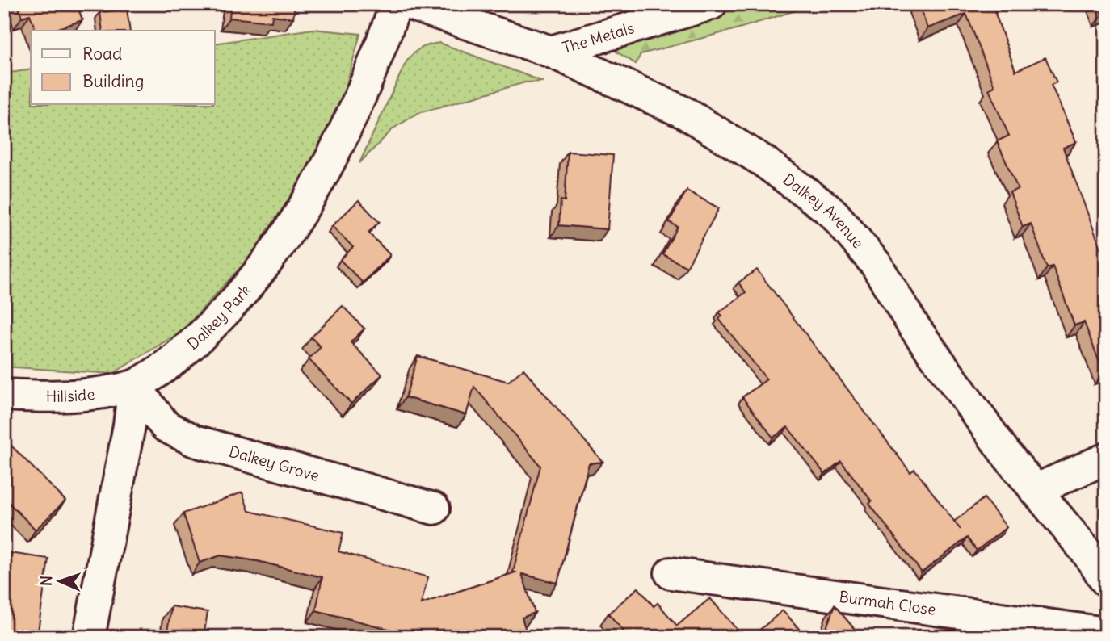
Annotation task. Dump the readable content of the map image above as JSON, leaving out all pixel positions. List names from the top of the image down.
{
  "streets": {
    "street": [
      "The Metals",
      "Dalkey Avenue",
      "Dalkey Park",
      "Hillside",
      "Dalkey Grove",
      "Burmah Close"
    ]
  },
  "crossings": [
    ["The Metals", "Dalkey Avenue"],
    ["Dalkey Park", "Hillside"],
    ["Dalkey Park", "Dalkey Grove"],
    ["Hillside", "Dalkey Grove"]
  ],
  "legend": ["Road", "Building"],
  "north": "left"
}
